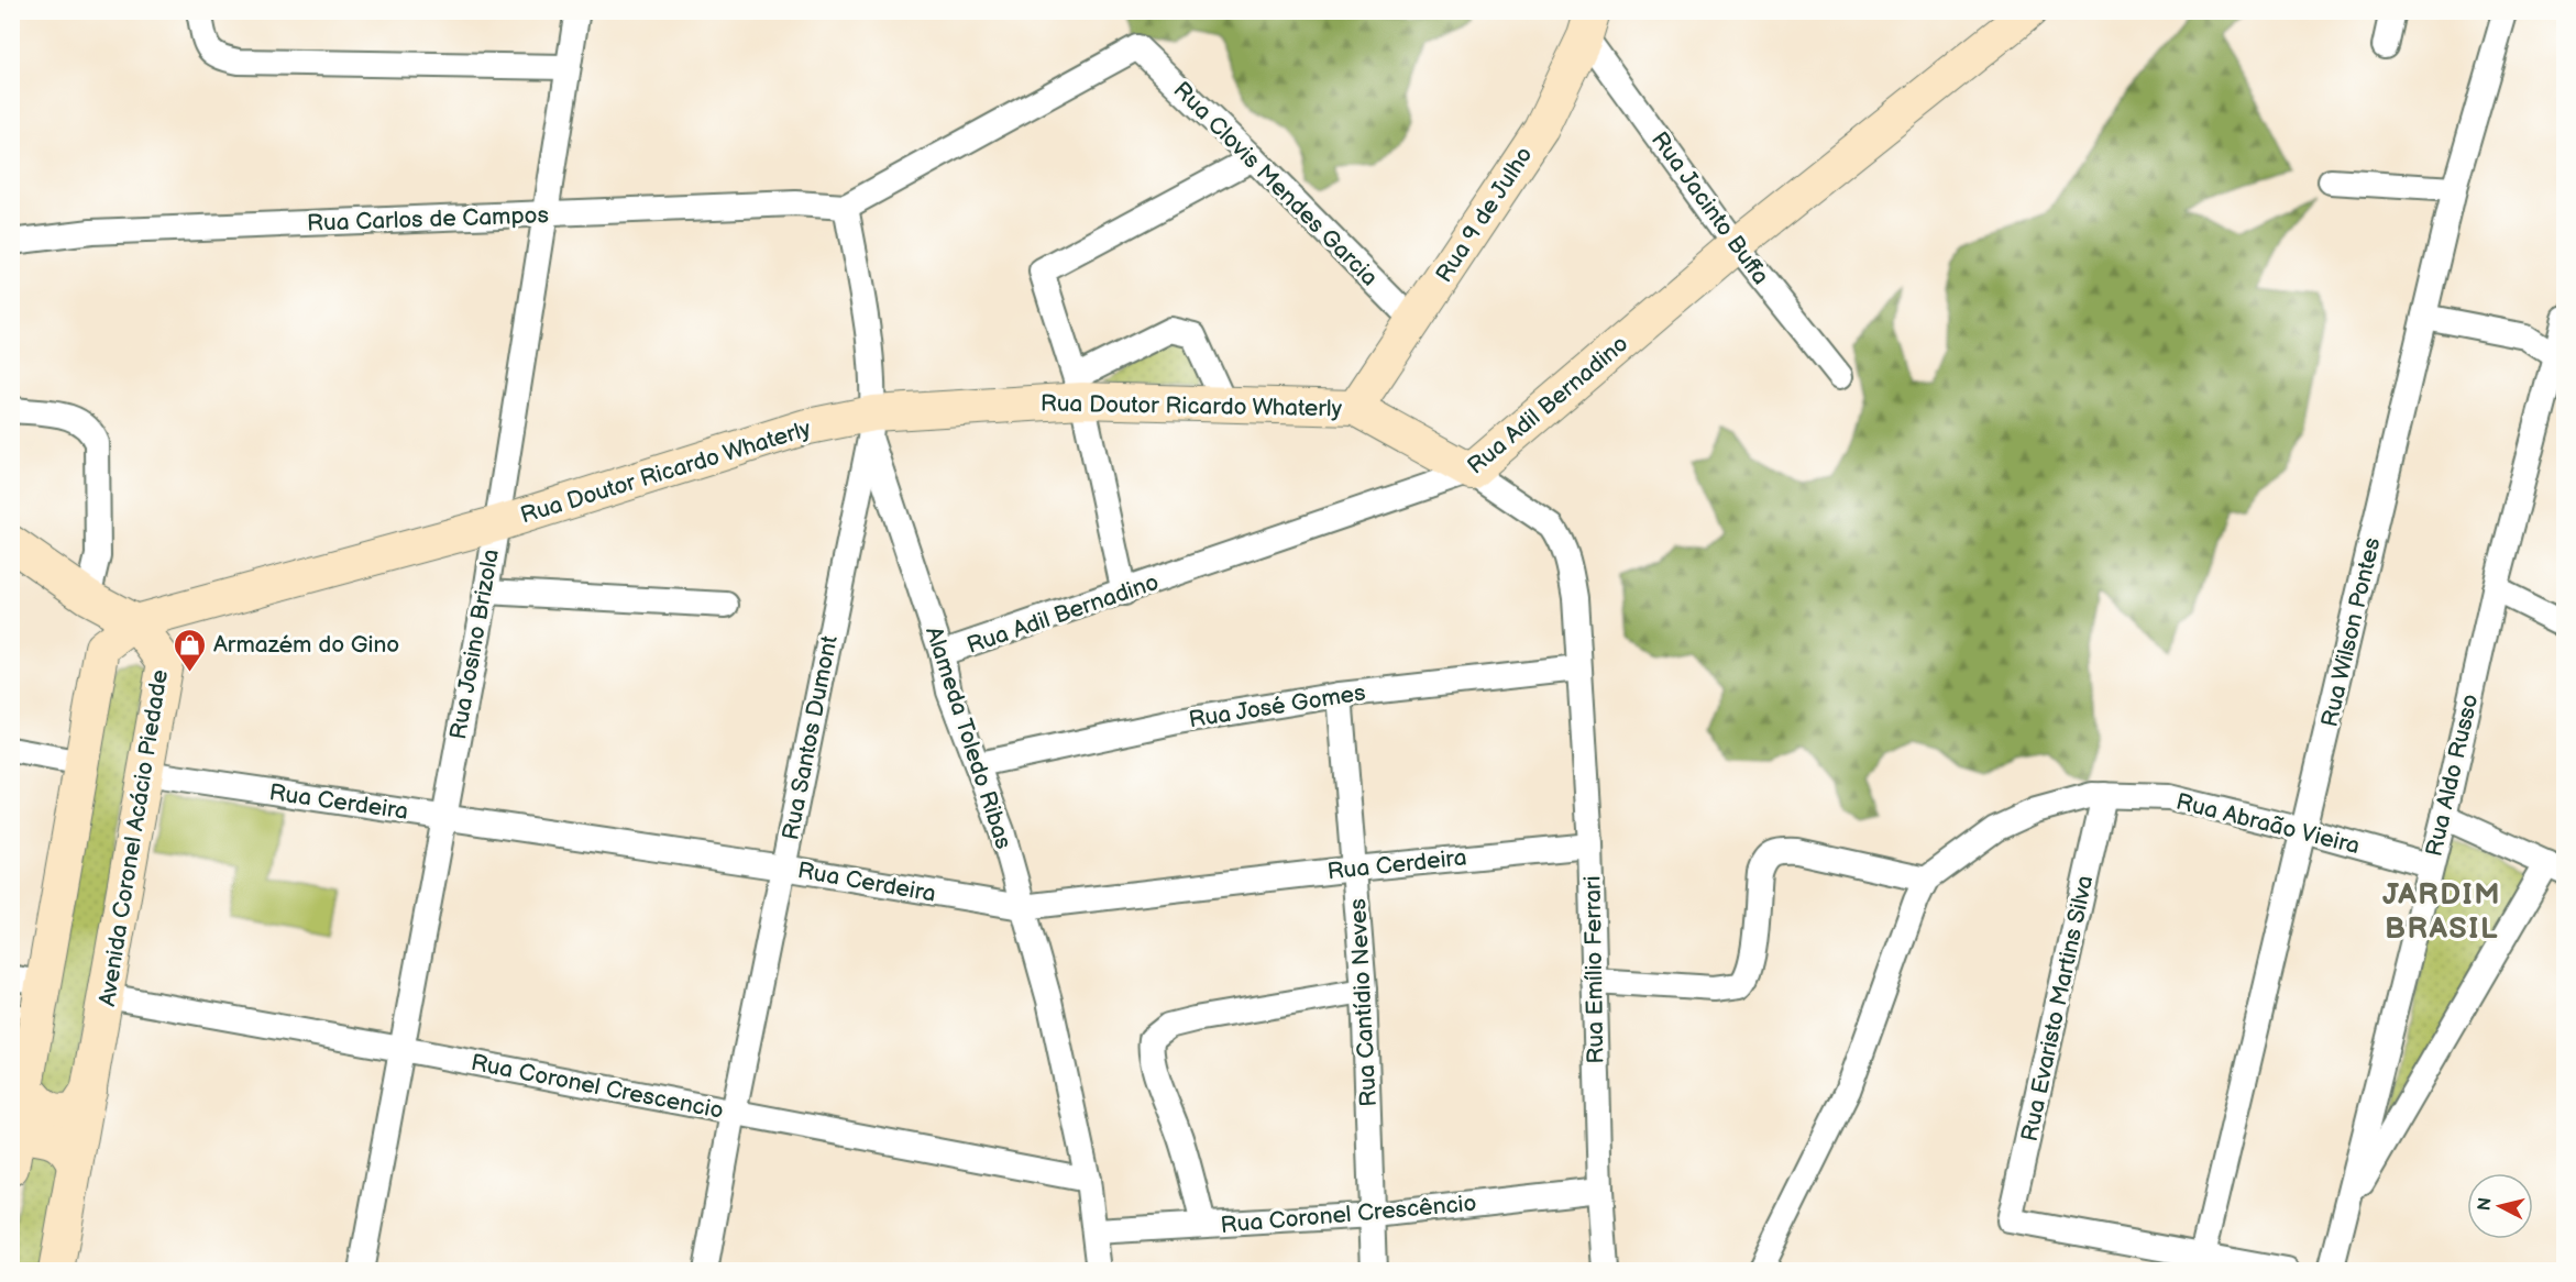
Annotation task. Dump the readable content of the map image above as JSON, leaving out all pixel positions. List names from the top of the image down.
{
  "streets": {
    "main road": [
      "Rua 9 de Julho",
      "Rua Adil Bernadino",
      "Rua Doutor Ricardo Whaterly",
      "Avenida Coronel Acácio Piedade"
    ],
    "street": [
      "Rua Clovis Mendes Garcia",
      "Rua Jacinto Buffa",
      "Rua Carlos de Campos",
      "Rua Wilson Pontes",
      "Rua Josino Brizola",
      "Rua José Gomes",
      "Rua Santos Dumont",
      "Alameda Toledo Ribas",
      "Rua Aldo Russo",
      "Rua Cerdeira",
      "Rua Abraão Vieira",
      "Rua Emílio Ferrari",
      "Rua Cantídio Neves",
      "Rua Evaristo Martins Silva",
      "Rua Coronel Crescencio",
      "Rua Coronel Crescêncio"
    ]
  },
  "crossings": [
    ["Rua Clovis Mendes Garcia", "Rua 9 de Julho"],
    ["Rua Clovis Mendes Garcia", "Rua Carlos de Campos"],
    ["Rua Clovis Mendes Garcia", "Alameda Toledo Ribas"],
    ["Rua Jacinto Buffa", "Rua 9 de Julho"],
    ["Rua Jacinto Buffa", "Rua Adil Bernadino"],
    ["Rua 9 de Julho", "Rua Doutor Ricardo Whaterly"],
    ["Rua Carlos de Campos", "Rua Josino Brizola"],
    ["Rua Carlos de Campos", "Alameda Toledo Ribas"],
    ["Rua Adil Bernadino", "Alameda Toledo Ribas"],
    ["Rua Adil Bernadino", "Rua Emílio Ferrari"],
    ["Rua Doutor Ricardo Whaterly", "Rua Josino Brizola"],
    ["Rua Doutor Ricardo Whaterly", "Rua Santos Dumont"],
    ["Rua Doutor Ricardo Whaterly", "Alameda Toledo Ribas"],
    ["Rua Doutor Ricardo Whaterly", "Avenida Coronel Acácio Piedade"],
    ["Rua Wilson Pontes", "Rua Abraão Vieira"],
    ["Rua Wilson Pontes", "Rua Evaristo Martins Silva"],
    ["Rua Josino Brizola", "Rua Cerdeira"],
    ["Rua Josino Brizola", "Rua Coronel Crescencio"],
    ["Rua José Gomes", "Alameda Toledo Ribas"],
    ["Rua José Gomes", "Rua Emílio Ferrari"],
    ["Rua José Gomes", "Rua Cantídio Neves"],
    ["Rua Santos Dumont", "Alameda Toledo Ribas"],
    ["Rua Santos Dumont", "Rua Cerdeira"],
    ["Rua Santos Dumont", "Rua Coronel Crescencio"],
    ["Alameda Toledo Ribas", "Rua Cerdeira"],
    ["Alameda Toledo Ribas", "Rua Coronel Crescencio"],
    ["Alameda Toledo Ribas", "Rua Coronel Crescêncio"],
    ["Rua Aldo Russo", "Rua Abraão Vieira"],
    ["Rua Cerdeira", "Avenida Coronel Acácio Piedade"],
    ["Rua Cerdeira", "Rua Emílio Ferrari"],
    ["Rua Cerdeira", "Rua Cantídio Neves"],
    ["Rua Abraão Vieira", "Rua Evaristo Martins Silva"],
    ["Avenida Coronel Acácio Piedade", "Rua Coronel Crescencio"],
    ["Rua Emílio Ferrari", "Rua Coronel Crescêncio"],
    ["Rua Cantídio Neves", "Rua Coronel Crescêncio"]
  ],
  "districts": ["JARDIM BRASIL"],
  "places": {
    "shop": ["Armazém do Gino"]
  },
  "north": "left"
}
